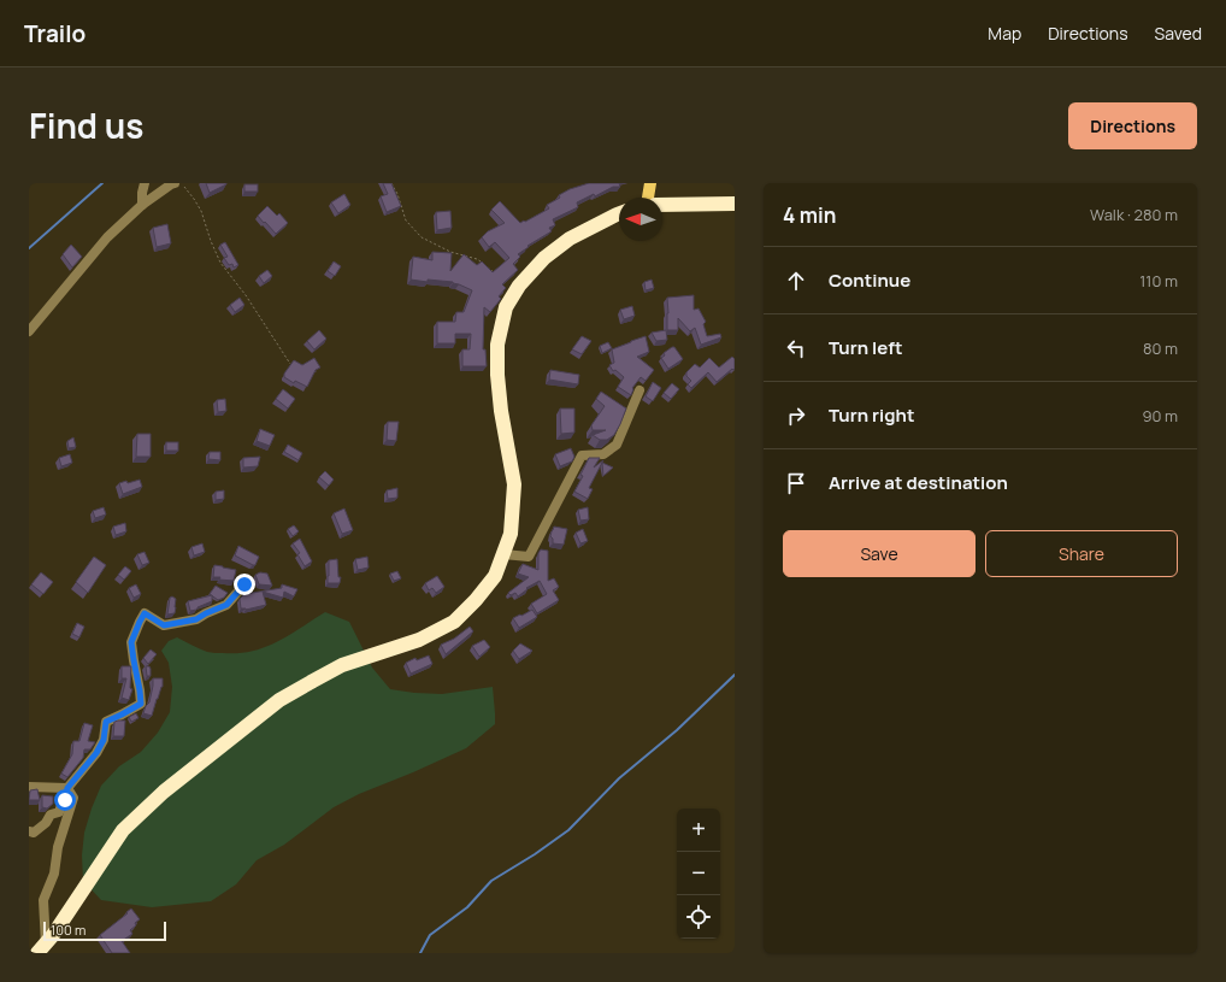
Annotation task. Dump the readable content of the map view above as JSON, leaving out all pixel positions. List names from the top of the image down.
{
  "scale_bar": "100 m",
  "north": "left",
  "page": {
    "header": "Trailo",
    "nav": ["Map", "Directions", "Saved"],
    "title": "Find us",
    "buttons": [
      "Directions",
      ["Save", "Share"]
    ],
    "heading": ["4 min", "Walk · 280 m"],
    "list": [
      ["Continue", "110 m"],
      ["Turn left", "80 m"],
      ["Turn right", "90 m"],
      "Arrive at destination"
    ],
    "map_buttons": ["+", "−"],
    "scale": "100 m"
  }
}
